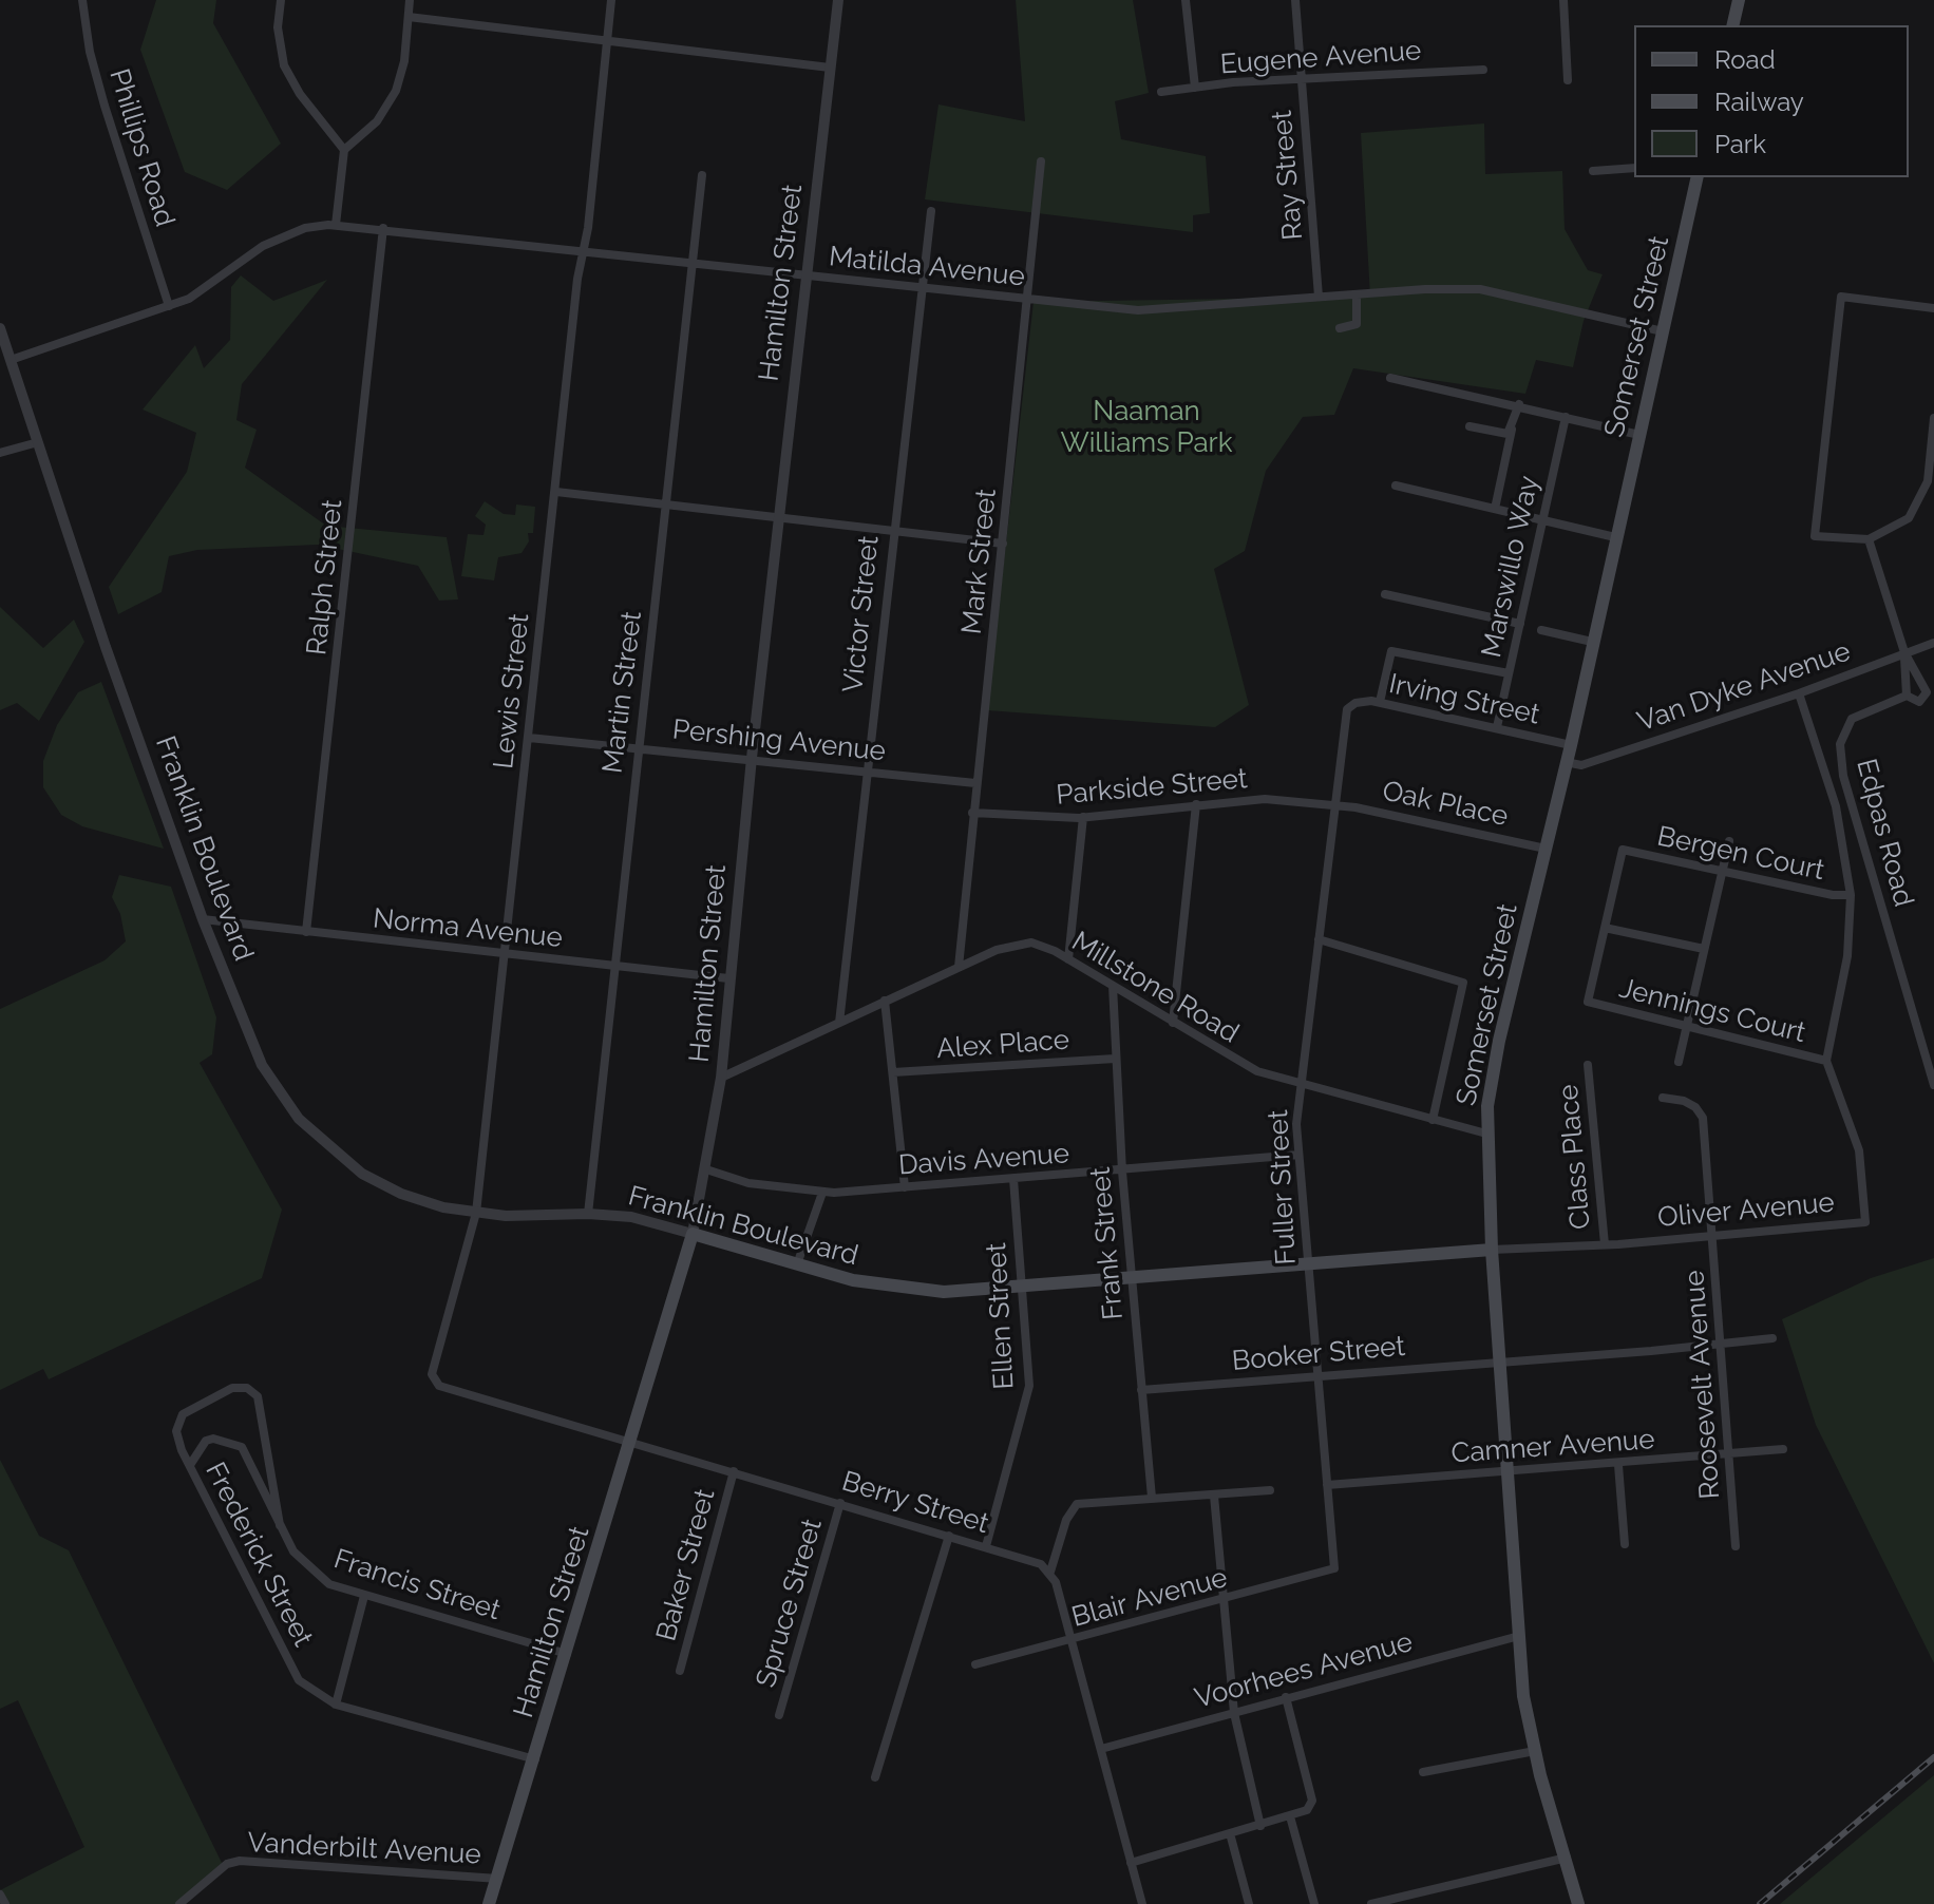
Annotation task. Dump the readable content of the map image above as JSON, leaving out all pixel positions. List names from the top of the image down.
{
  "streets": {
    "main road": ["Hamilton Street", "Somerset Street", "Franklin Boulevard"],
    "street": [
      "Eugene Avenue",
      "Phillips Road",
      "Ray Street",
      "Matilda Avenue",
      "Mark Street",
      "Marswillo Way",
      "Ralph Street",
      "Victor Street",
      "Van Dyke Avenue",
      "Lewis Street",
      "Martin Street",
      "Irving Street",
      "Pershing Avenue",
      "Parkside Street",
      "Oak Place",
      "Edpas Road",
      "Bergen Court",
      "Norma Avenue",
      "Millstone Road",
      "Jennings Court",
      "Alex Place",
      "Class Place",
      "Davis Avenue",
      "Fuller Street",
      "Oliver Avenue",
      "Frank Street",
      "Ellen Street",
      "Booker Street",
      "Roosevelt Avenue",
      "Camner Avenue",
      "Berry Street",
      "Frederick Street",
      "Baker Street",
      "Francis Street",
      "Blair Avenue",
      "Spruce Street",
      "Voorhees Avenue",
      "Vanderbilt Avenue"
    ]
  },
  "crossings": [
    ["Eugene Avenue", "Ray Street"],
    ["Phillips Road", "Matilda Avenue"],
    ["Ray Street", "Matilda Avenue"],
    ["Matilda Avenue", "Hamilton Street"],
    ["Matilda Avenue", "Somerset Street"],
    ["Matilda Avenue", "Mark Street"],
    ["Matilda Avenue", "Ralph Street"],
    ["Matilda Avenue", "Victor Street"],
    ["Matilda Avenue", "Lewis Street"],
    ["Matilda Avenue", "Martin Street"],
    ["Matilda Avenue", "Franklin Boulevard"],
    ["Hamilton Street", "Pershing Avenue"],
    ["Hamilton Street", "Franklin Boulevard"],
    ["Hamilton Street", "Norma Avenue"],
    ["Hamilton Street", "Millstone Road"],
    ["Hamilton Street", "Davis Avenue"],
    ["Hamilton Street", "Berry Street"],
    ["Hamilton Street", "Frederick Street"],
    ["Hamilton Street", "Francis Street"],
    ["Hamilton Street", "Vanderbilt Avenue"],
    ["Somerset Street", "Van Dyke Avenue"],
    ["Somerset Street", "Irving Street"],
    ["Somerset Street", "Oak Place"],
    ["Somerset Street", "Franklin Boulevard"],
    ["Somerset Street", "Millstone Road"],
    ["Somerset Street", "Oliver Avenue"],
    ["Somerset Street", "Booker Street"],
    ["Somerset Street", "Camner Avenue"],
    ["Somerset Street", "Voorhees Avenue"],
    ["Mark Street", "Pershing Avenue"],
    ["Mark Street", "Parkside Street"],
    ["Mark Street", "Millstone Road"],
    ["Marswillo Way", "Irving Street"],
    ["Ralph Street", "Norma Avenue"],
    ["Victor Street", "Pershing Avenue"],
    ["Victor Street", "Millstone Road"],
    ["Lewis Street", "Pershing Avenue"],
    ["Lewis Street", "Franklin Boulevard"],
    ["Lewis Street", "Norma Avenue"],
    ["Lewis Street", "Berry Street"],
    ["Martin Street", "Pershing Avenue"],
    ["Martin Street", "Franklin Boulevard"],
    ["Martin Street", "Norma Avenue"],
    ["Irving Street", "Fuller Street"],
    ["Parkside Street", "Oak Place"],
    ["Parkside Street", "Fuller Street"],
    ["Oak Place", "Fuller Street"],
    ["Franklin Boulevard", "Norma Avenue"],
    ["Franklin Boulevard", "Fuller Street"],
    ["Franklin Boulevard", "Oliver Avenue"],
    ["Franklin Boulevard", "Frank Street"],
    ["Franklin Boulevard", "Ellen Street"],
    ["Bergen Court", "Jennings Court"],
    ["Millstone Road", "Fuller Street"],
    ["Millstone Road", "Frank Street"],
    ["Jennings Court", "Oliver Avenue"],
    ["Alex Place", "Frank Street"],
    ["Class Place", "Oliver Avenue"],
    ["Davis Avenue", "Fuller Street"],
    ["Davis Avenue", "Frank Street"],
    ["Davis Avenue", "Ellen Street"],
    ["Fuller Street", "Booker Street"],
    ["Fuller Street", "Camner Avenue"],
    ["Fuller Street", "Blair Avenue"],
    ["Oliver Avenue", "Roosevelt Avenue"],
    ["Frank Street", "Booker Street"],
    ["Ellen Street", "Berry Street"],
    ["Booker Street", "Roosevelt Avenue"],
    ["Roosevelt Avenue", "Camner Avenue"],
    ["Berry Street", "Baker Street"],
    ["Berry Street", "Spruce Street"],
    ["Frederick Street", "Francis Street"]
  ],
  "parks": ["Naaman Williams Park"],
  "legend": ["Road", "Railway", "Park"]
}
